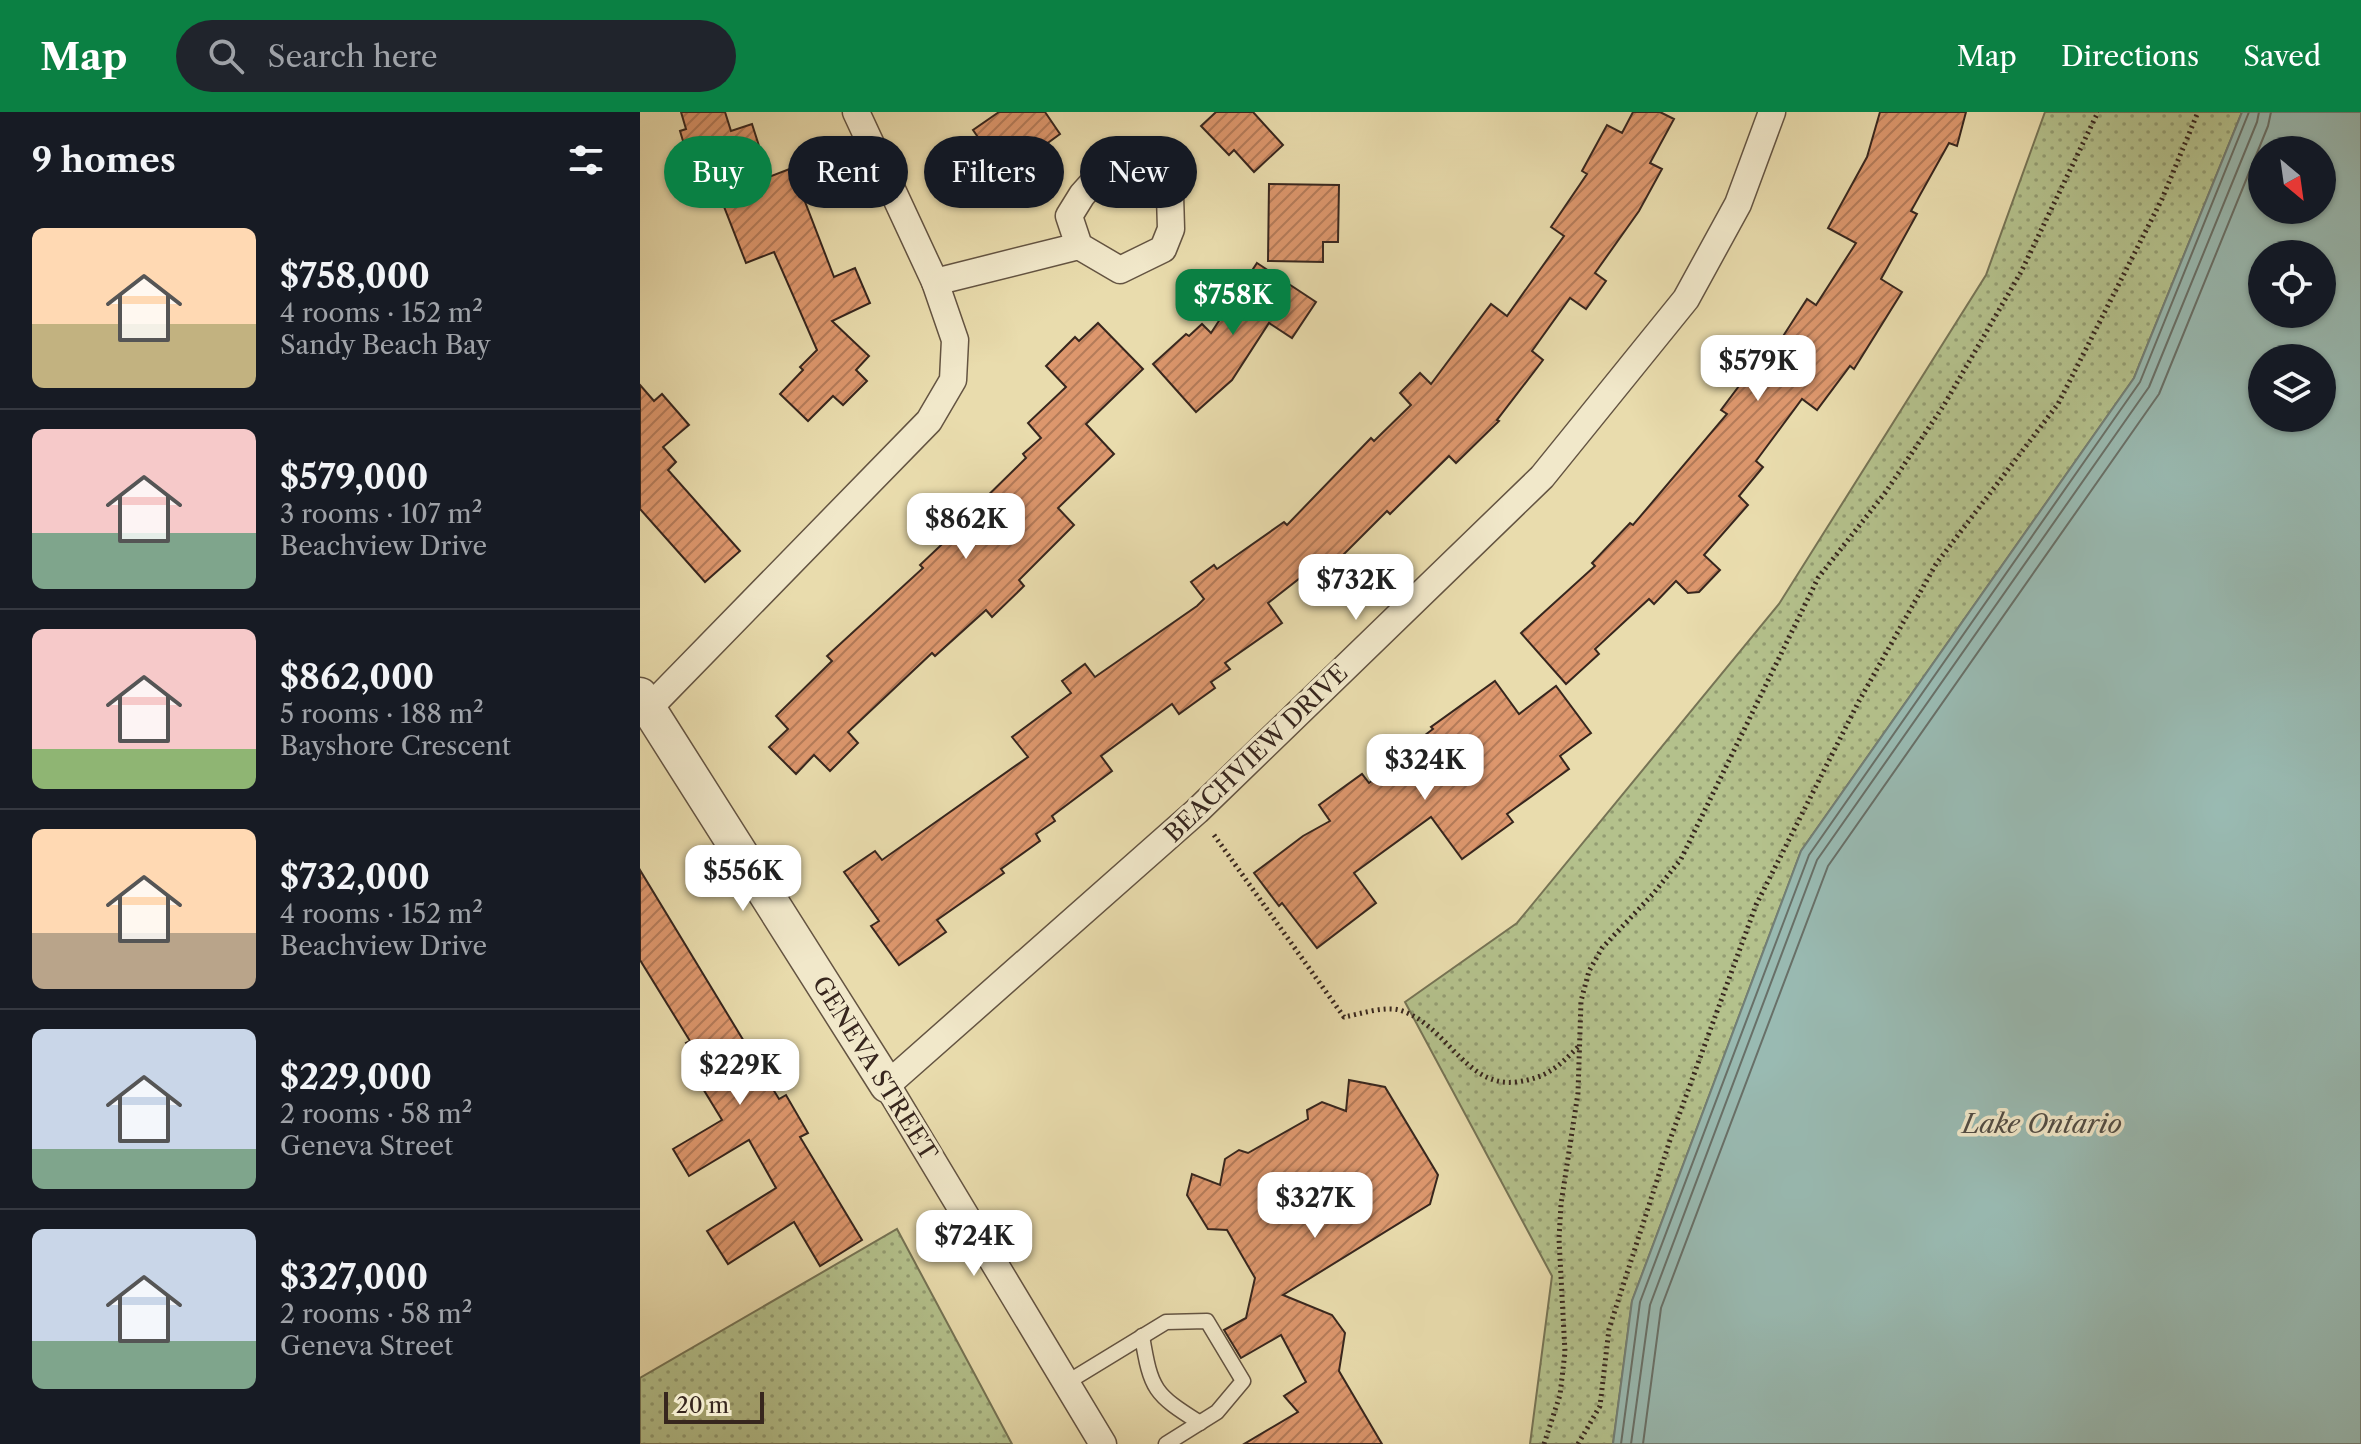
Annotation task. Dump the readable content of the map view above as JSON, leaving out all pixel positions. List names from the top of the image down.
{
  "streets": {
    "street": ["BEACHVIEW DRIVE", "GENEVA STREET"]
  },
  "crossings": [
    ["BEACHVIEW DRIVE", "GENEVA STREET"]
  ],
  "water": ["Lake Ontario"],
  "scale_bar": "20 m",
  "north": "bottom right",
  "page": {
    "header": "Map",
    "search": "Search here",
    "nav": ["Map", "Directions", "Saved"],
    "heading": "9 homes",
    "chip": [
      "Buy",
      "Rent",
      "Filters",
      "New"
    ],
    "list": [
      {
        "name": "$758,000",
        "note": "4 rooms · 152 m² · Sandy Beach Bay"
      },
      {
        "name": "$579,000",
        "note": "3 rooms · 107 m² · Beachview Drive"
      },
      {
        "name": "$862,000",
        "note": "5 rooms · 188 m² · Bayshore Crescent"
      },
      {
        "name": "$732,000",
        "note": "4 rooms · 152 m² · Beachview Drive"
      },
      {
        "name": "$229,000",
        "note": "2 rooms · 58 m² · Geneva Street"
      },
      {
        "name": "$327,000",
        "note": "2 rooms · 58 m² · Geneva Street"
      }
    ],
    "price": [
      "$758K",
      "$579K",
      "$862K",
      "$732K",
      "$324K",
      "$556K",
      "$229K",
      "$327K",
      "$724K"
    ],
    "scale": "20 m"
  }
}
